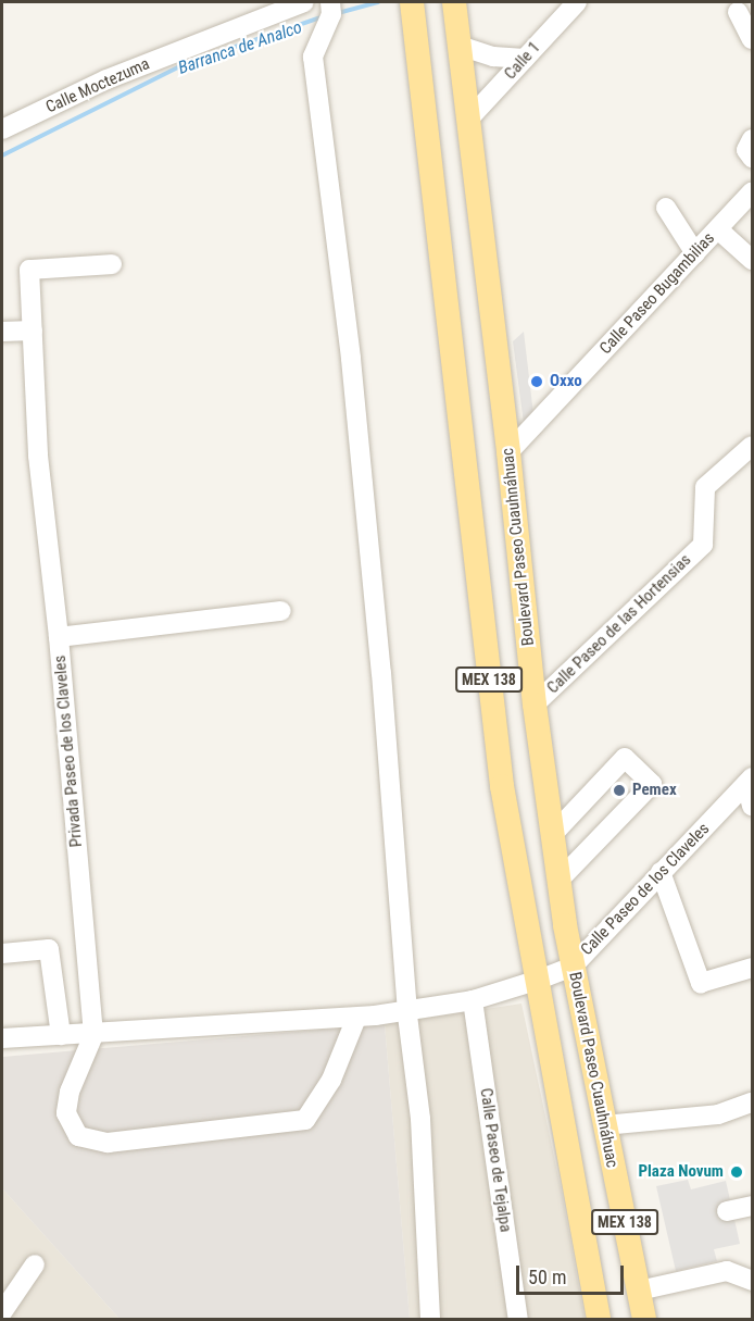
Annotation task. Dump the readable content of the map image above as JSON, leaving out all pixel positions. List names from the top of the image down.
{
  "streets": {
    "main road": ["Boulevard Paseo Cuauhnáhuac", "MEX 138"],
    "street": [
      "Calle 1",
      "Calle Moctezuma",
      "Calle Paseo Bugambilias",
      "Calle Paseo de las Hortensias",
      "Privada Paseo de los Claveles",
      "Calle Paseo de los Claveles",
      "Calle Paseo de Tejalpa"
    ]
  },
  "crossings": [
    ["Calle 1", "Boulevard Paseo Cuauhnáhuac"],
    ["Calle Paseo Bugambilias", "Boulevard Paseo Cuauhnáhuac"],
    ["Boulevard Paseo Cuauhnáhuac", "Calle Paseo de las Hortensias"],
    ["Boulevard Paseo Cuauhnáhuac", "Calle Paseo de los Claveles"],
    ["MEX 138", "Calle Paseo de los Claveles"],
    ["Calle Paseo de los Claveles", "Calle Paseo de Tejalpa"]
  ],
  "water": ["Barranca de Analco"],
  "places": ["Oxxo", "Pemex", "Plaza Novum"],
  "scale_bar": "50 m"
}
